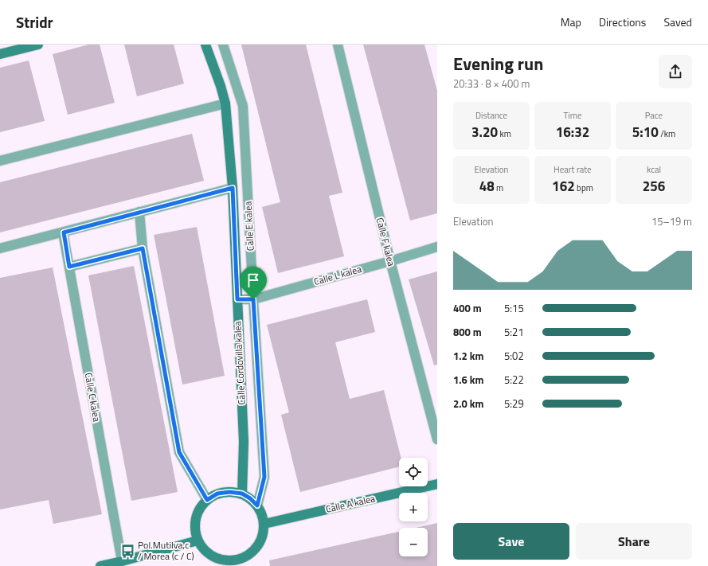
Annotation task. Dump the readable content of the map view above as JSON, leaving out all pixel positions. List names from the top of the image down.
{
  "streets": {
    "street": [
      "Calle E kalea",
      "Calle F kalea",
      "Calle L kalea",
      "Calle Cordovilla kalea",
      "Calle C kalea",
      "Calle A kalea"
    ]
  },
  "crossings": [
    ["Calle E kalea", "Calle L kalea"],
    ["Calle E kalea", "Calle Cordovilla kalea"],
    ["Calle E kalea", "Calle A kalea"],
    ["Calle F kalea", "Calle L kalea"],
    ["Calle L kalea", "Calle Cordovilla kalea"],
    ["Calle Cordovilla kalea", "Calle A kalea"]
  ],
  "places": {
    "bus stop": ["Pol.Mutilva,c / Morea (c / C)"]
  },
  "page": {
    "header": "Stridr",
    "nav": ["Map", "Directions", "Saved"],
    "heading": ["Evening run", "20:33 · 8 × 400 m"],
    "stats": [
      ["Distance", "3.20 km"],
      ["Time", "16:32"],
      ["Pace", "5:10 /km"],
      ["Elevation", "48 m"],
      ["Heart rate", "162 bpm"],
      ["kcal", "256"]
    ],
    "chart": ["Elevation", "15–19 m"],
    "list": [
      {
        "name": "400 m",
        "note": "5:15"
      },
      {
        "name": "800 m",
        "note": "5:21"
      },
      {
        "name": "1.2 km",
        "note": "5:02"
      },
      {
        "name": "1.6 km",
        "note": "5:22"
      },
      {
        "name": "2.0 km",
        "note": "5:29"
      }
    ],
    "map_buttons": ["+", "−"],
    "buttons": ["Save", "Share"]
  }
}
